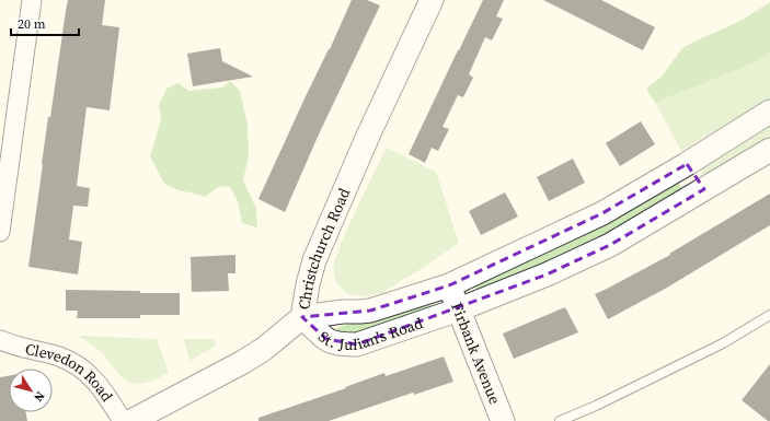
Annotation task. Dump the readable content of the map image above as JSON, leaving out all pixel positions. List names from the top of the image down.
{
  "streets": {
    "street": [
      "Christchurch Road",
      "St. Julian's Road",
      "Firbank Avenue",
      "Clevedon Road"
    ]
  },
  "crossings": [
    ["Christchurch Road", "St. Julian's Road"],
    ["St. Julian's Road", "Firbank Avenue"]
  ],
  "scale_bar": "20 m",
  "north": "bottom right"
}
